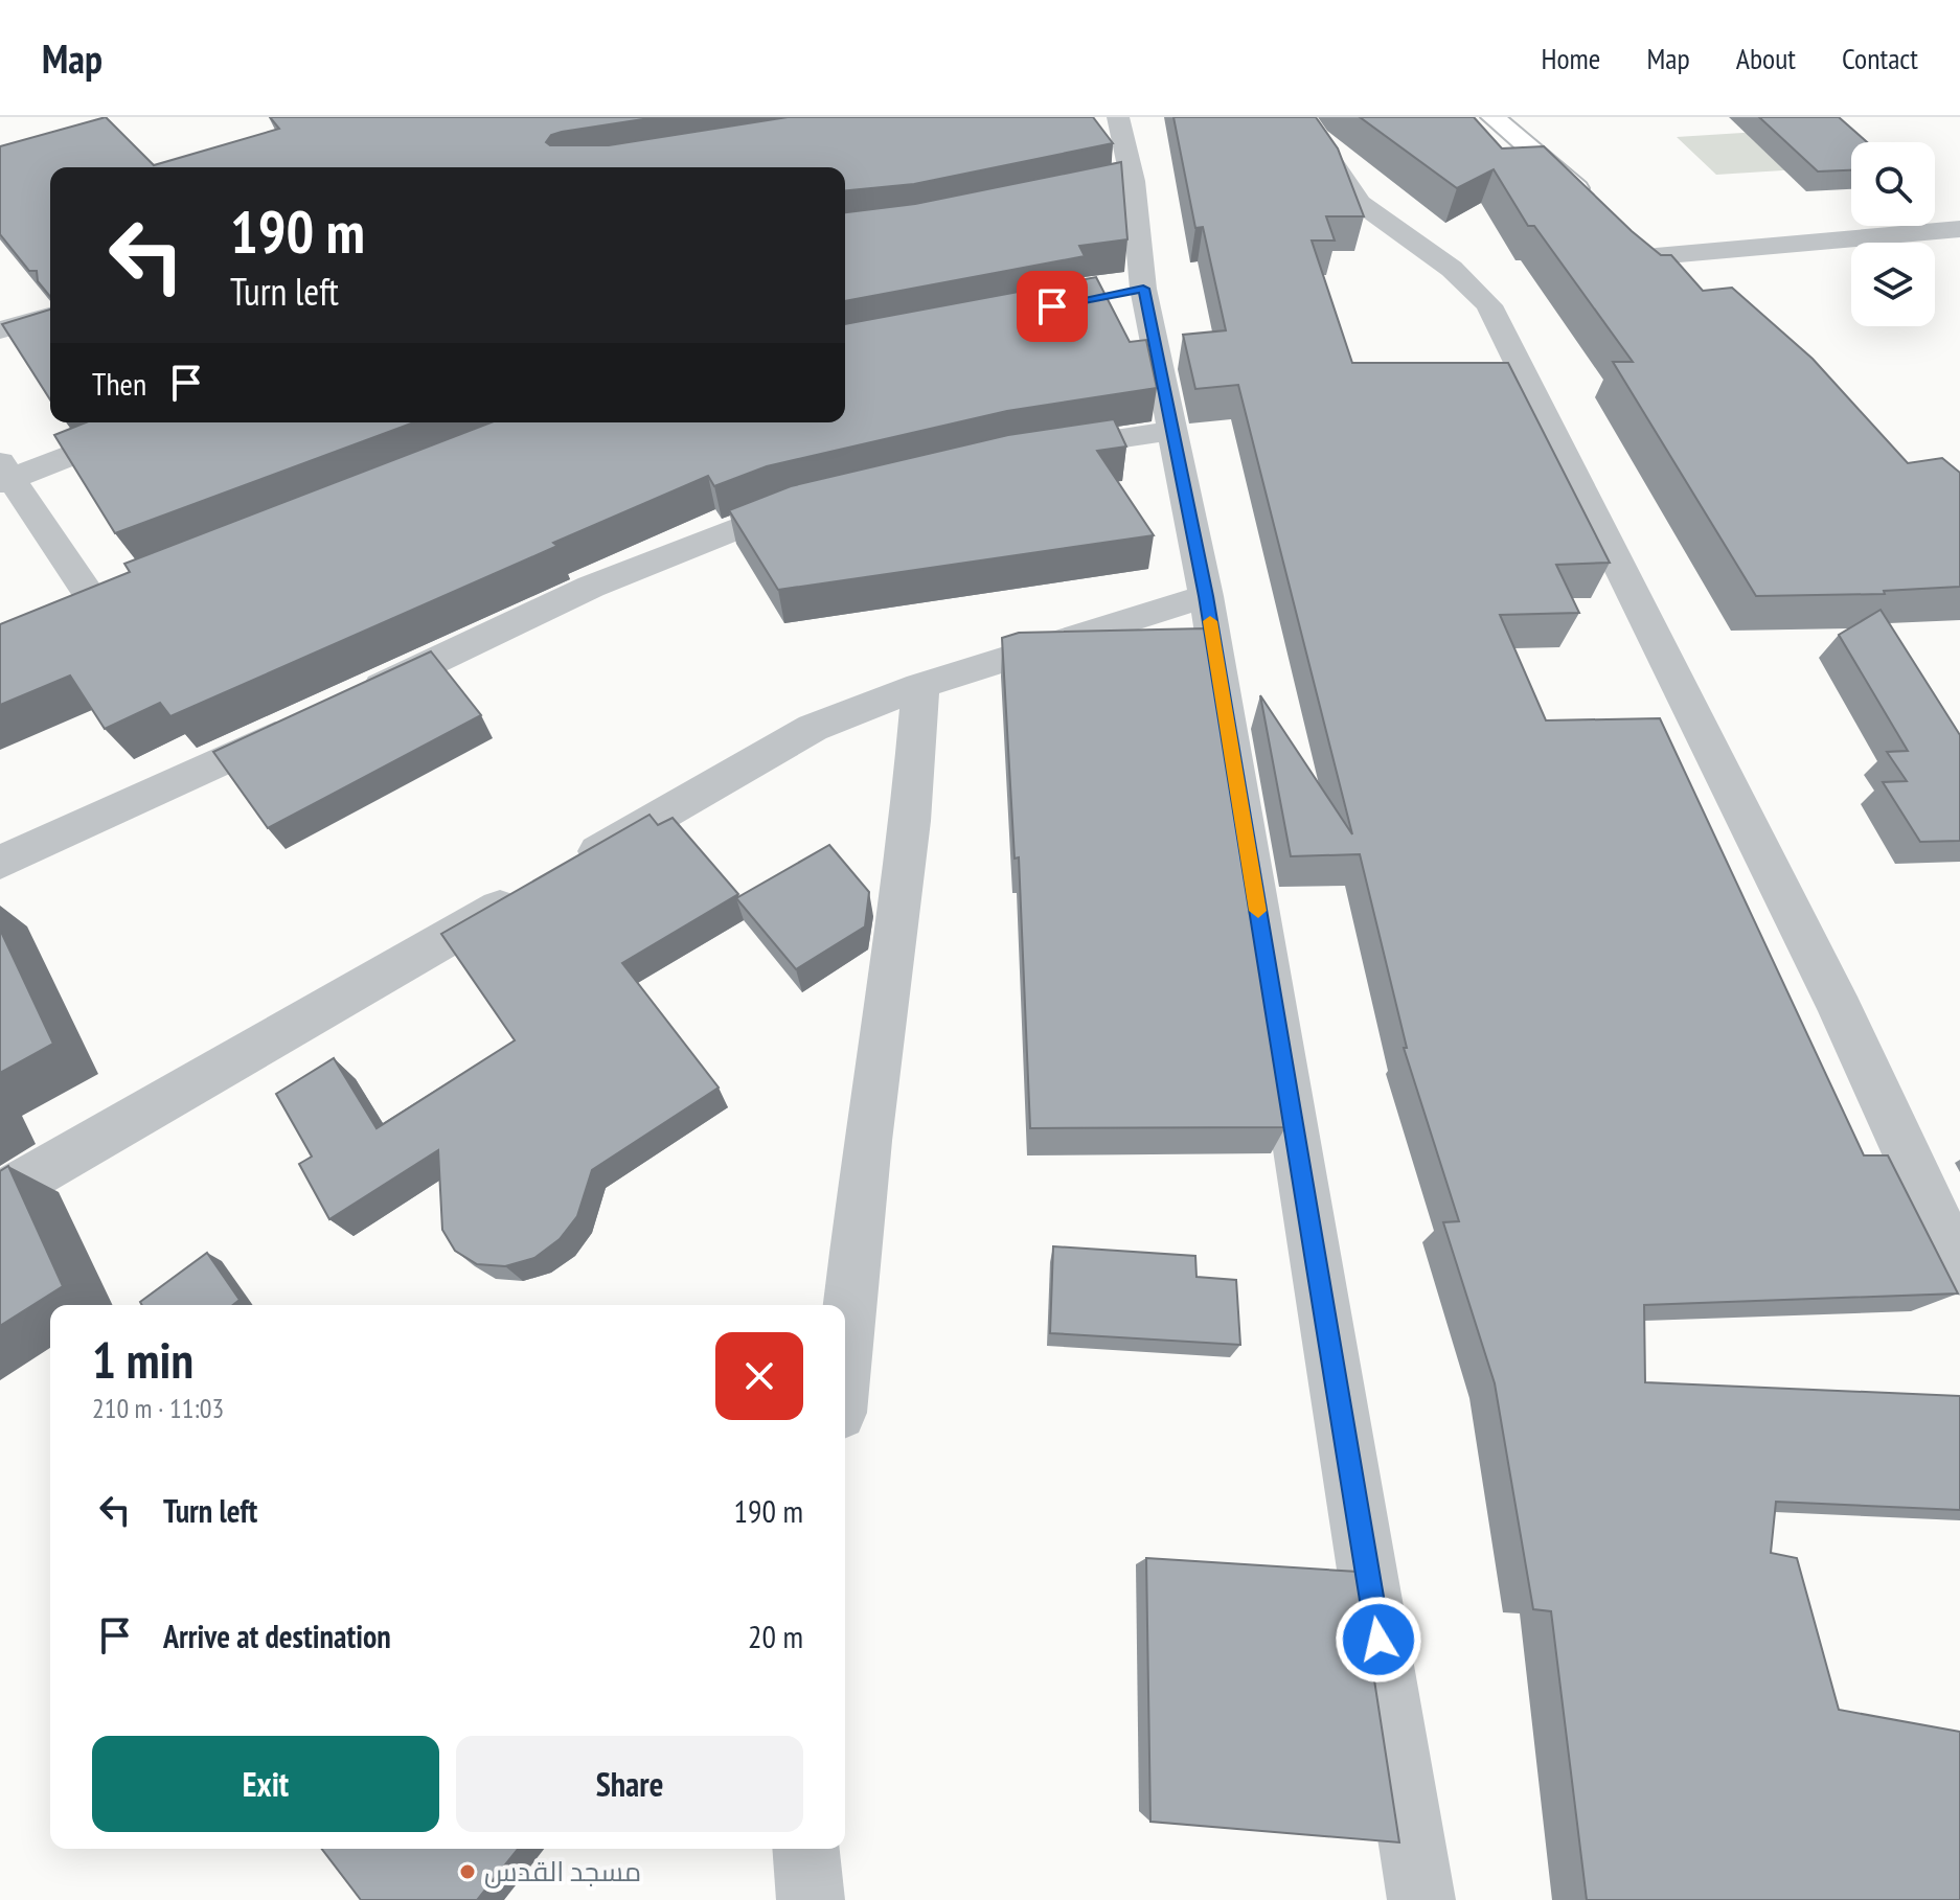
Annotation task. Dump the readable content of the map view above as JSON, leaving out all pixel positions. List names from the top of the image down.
{
  "places": ["مسجد القدس"],
  "page": {
    "header": "Map",
    "nav": [
      "Home",
      "Map",
      "About",
      "Contact"
    ],
    "turn": ["190 m", "Turn left"],
    "then": "Then",
    "heading": ["1 min", "210 m · 11:03"],
    "list": [
      {
        "name": "Turn left",
        "value": "190 m"
      },
      {
        "name": "Arrive at destination",
        "value": "20 m"
      }
    ],
    "buttons": ["Exit", "Share"]
  }
}
